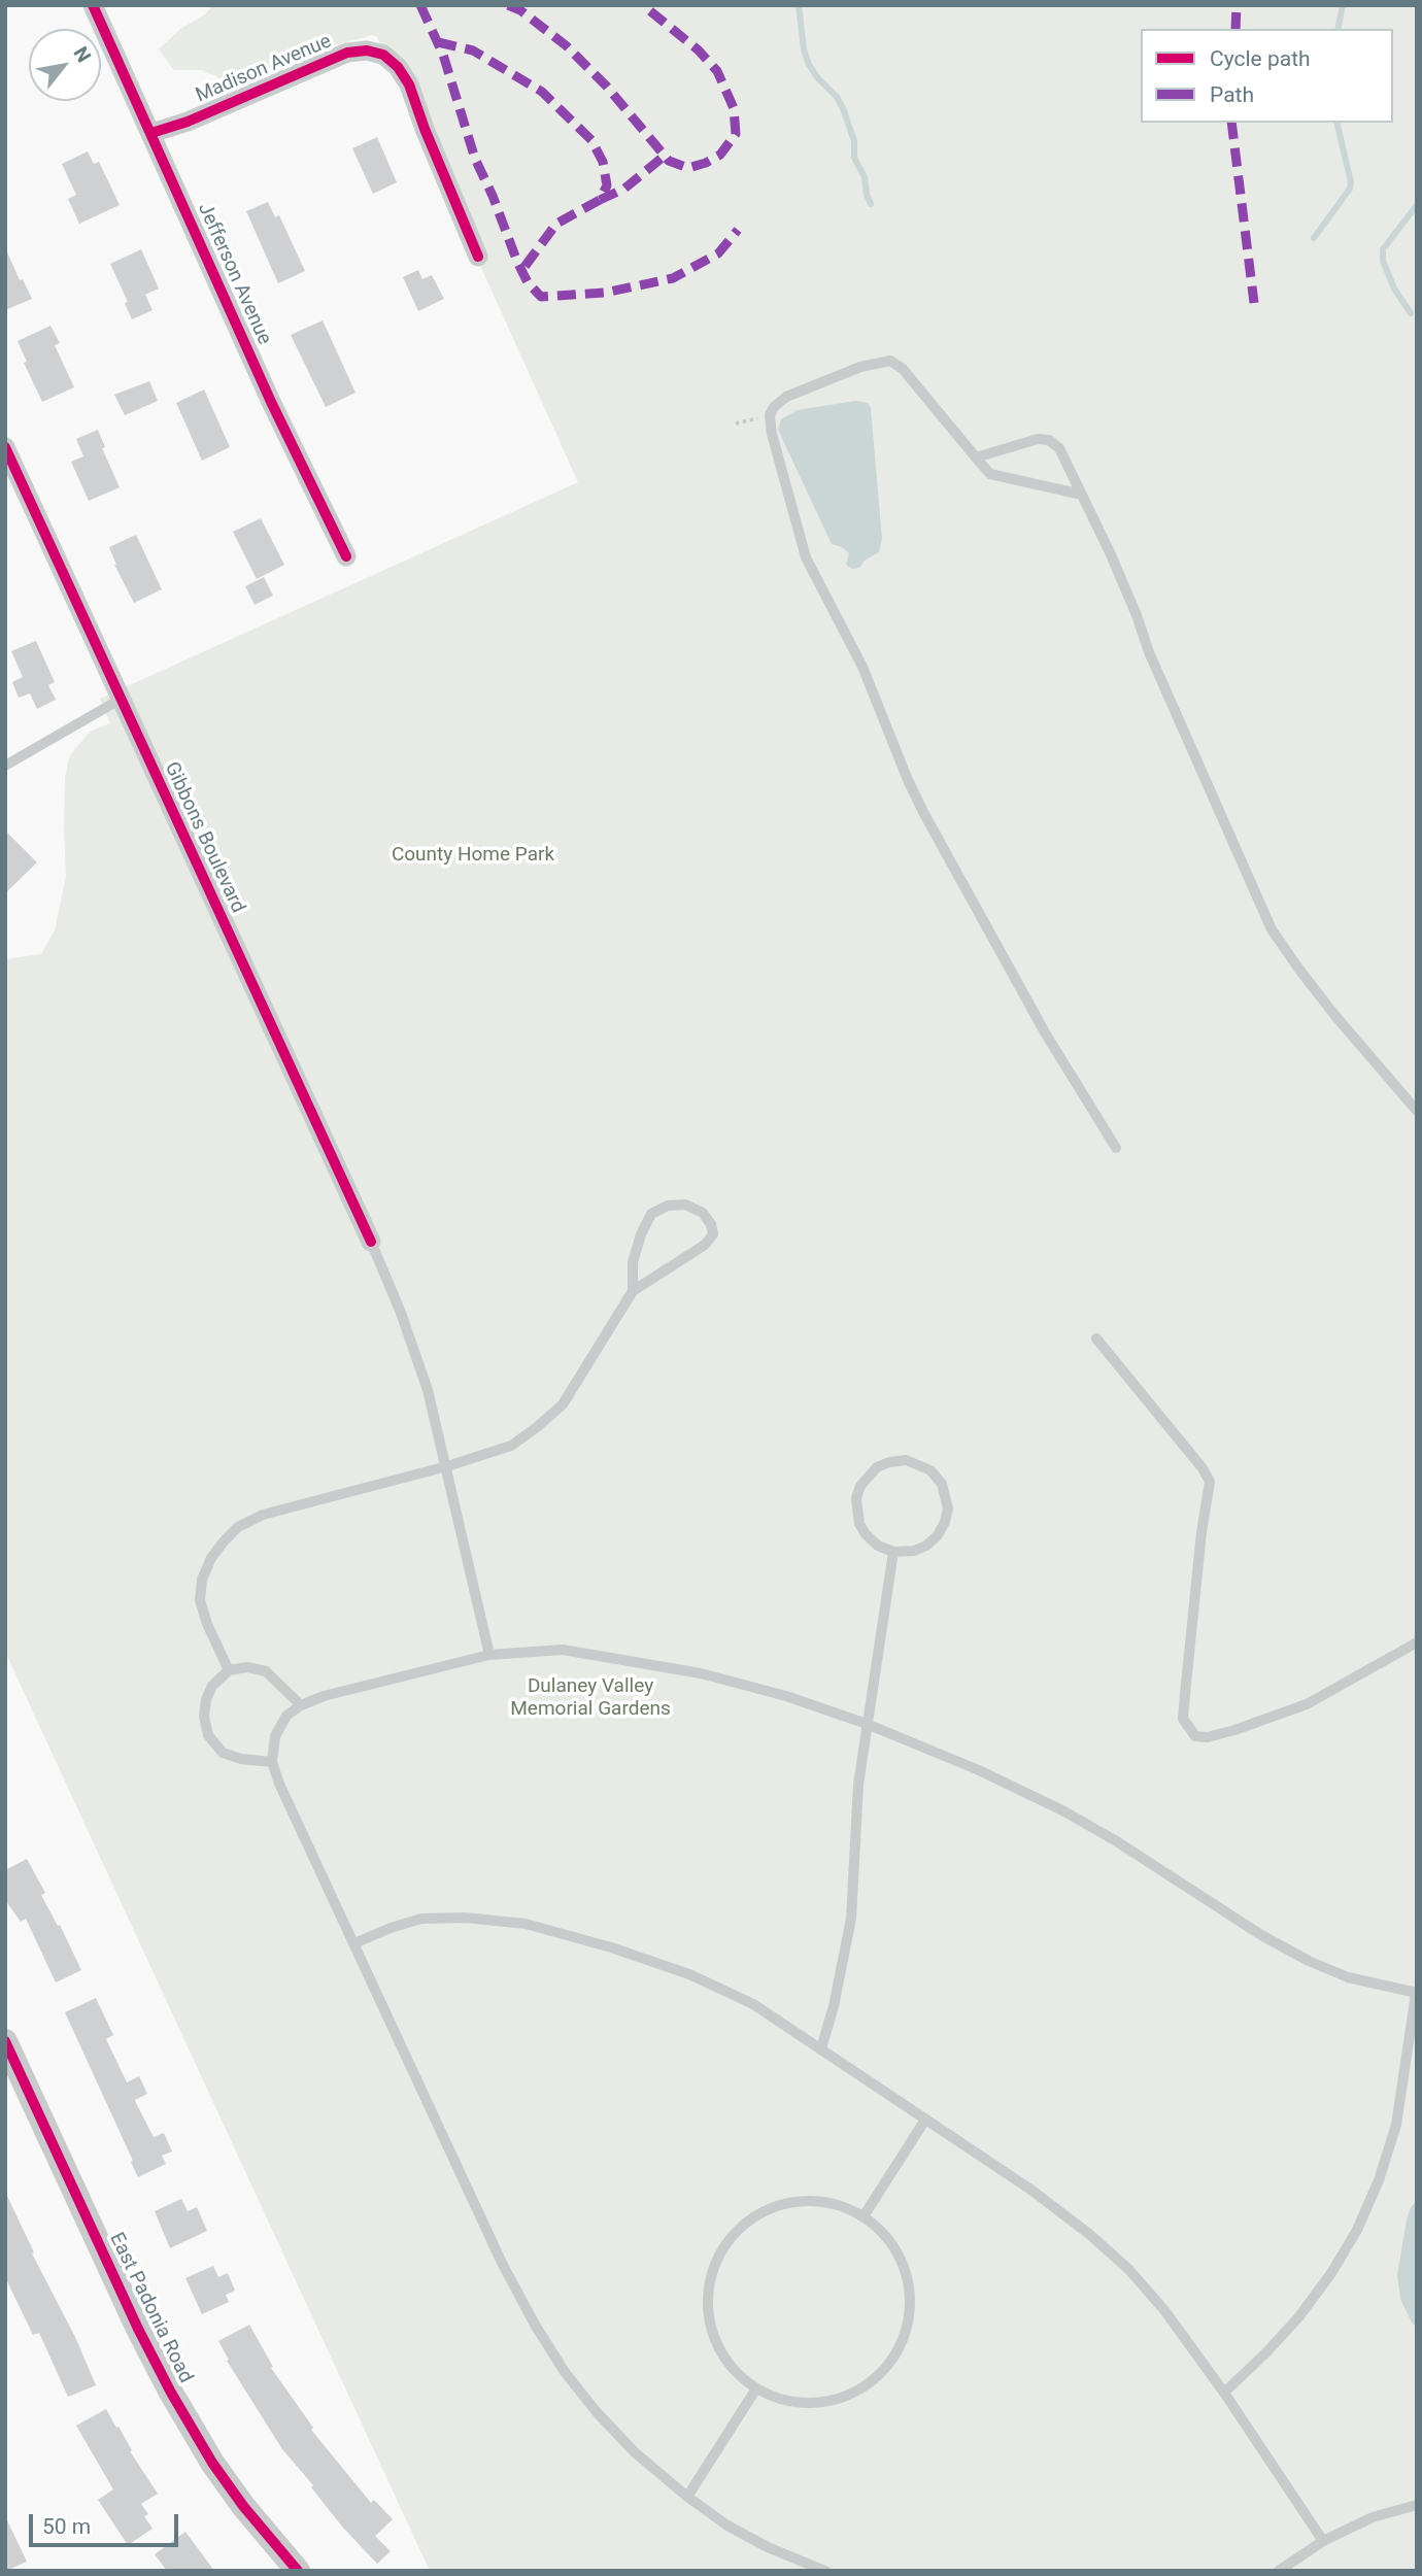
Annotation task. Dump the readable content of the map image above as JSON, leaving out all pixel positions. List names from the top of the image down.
{
  "streets": {
    "street": [
      "Madison Avenue",
      "Jefferson Avenue",
      "Gibbons Boulevard",
      "East Padonia Road"
    ]
  },
  "crossings": [
    ["Madison Avenue", "Jefferson Avenue"]
  ],
  "parks": ["County Home Park", "Dulaney Valley Memorial Gardens"],
  "legend": ["Cycle path", "Path"],
  "scale_bar": "50 m",
  "north": "top right"
}
